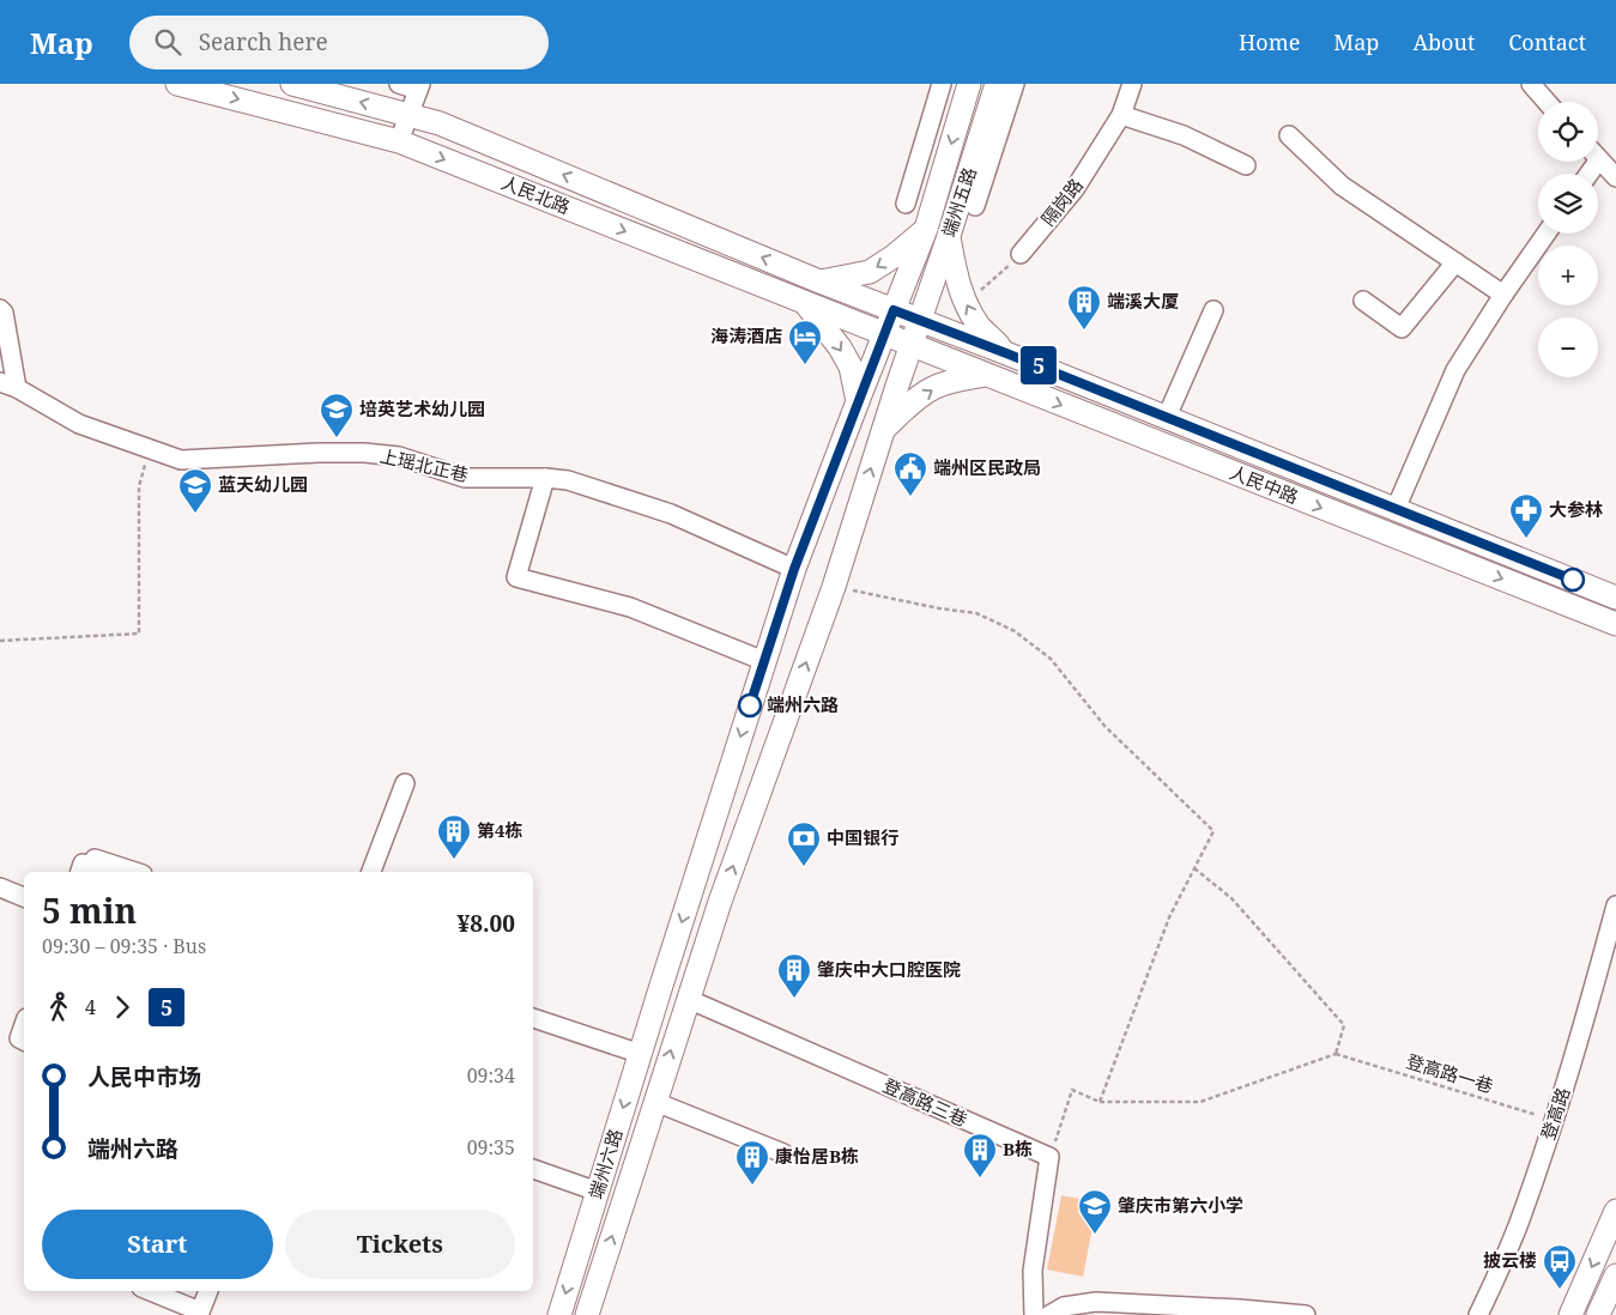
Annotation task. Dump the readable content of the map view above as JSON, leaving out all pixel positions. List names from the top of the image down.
{
  "streets": {
    "main road": [
      "人民北路",
      "端州五路",
      "人民中路",
      "端州六路"
    ],
    "street": [
      "隔岗路",
      "上瑶北正巷",
      "登高路三巷",
      "登高路"
    ],
    "path": ["登高路一巷"]
  },
  "crossings": [
    ["人民北路", "端州五路"],
    ["人民北路", "人民中路"],
    ["人民北路", "端州六路"],
    ["端州五路", "人民中路"],
    ["端州五路", "端州六路"],
    ["上瑶北正巷", "端州六路"],
    ["人民中路", "端州六路"],
    ["登高路一巷", "登高路"],
    ["登高路三巷", "端州六路"]
  ],
  "places": {
    "building": [
      "端溪大厦",
      "第4栋",
      "肇庆中大口腔医院",
      "B栋",
      "康怡居B栋"
    ],
    "hotel": ["海涛酒店"],
    "school or university": ["培英艺术幼儿园", "蓝天幼儿园", "肇庆市第六小学"],
    "public building": ["端州区民政局"],
    "pharmacy": ["大参林"],
    "other": ["端州六路"],
    "bank": ["中国银行"],
    "bus stop": ["披云楼"]
  },
  "lines": ["bus line 5"],
  "page": {
    "header": "Map",
    "search": "Search here",
    "nav": [
      "Home",
      "Map",
      "About",
      "Contact"
    ],
    "on_map": "5",
    "map_buttons": ["+", "−"],
    "heading": ["5 min", "09:30 – 09:35 · Bus", "¥8.00"],
    "legs": ["4", "5"],
    "list": [
      {
        "name": "人民中市场",
        "value": "09:34"
      },
      {
        "name": "端州六路",
        "value": "09:35"
      }
    ],
    "buttons": ["Start", "Tickets"]
  }
}
